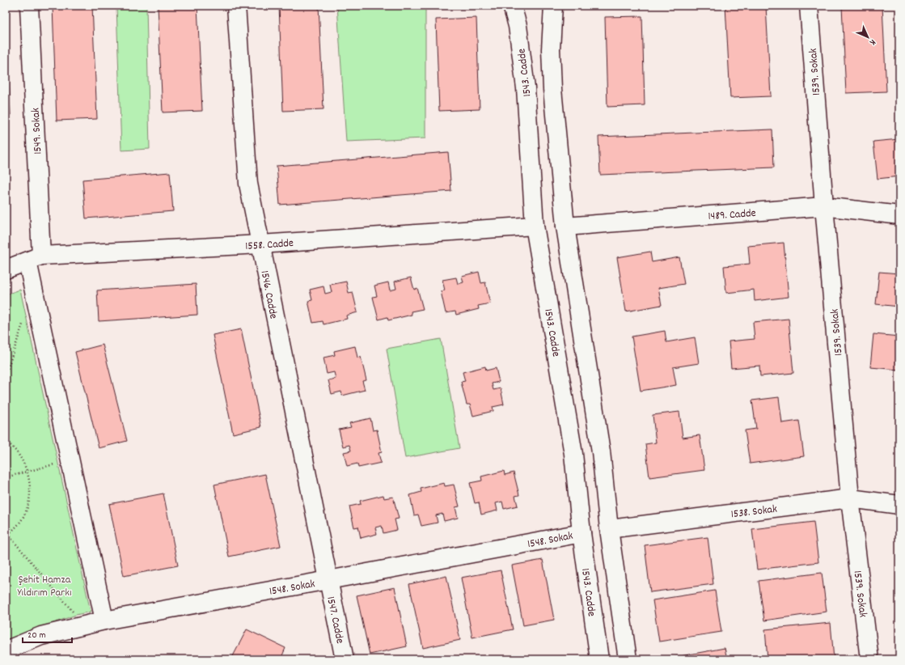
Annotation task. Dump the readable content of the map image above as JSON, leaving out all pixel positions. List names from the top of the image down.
{
  "streets": {
    "street": [
      "1539. Sokak",
      "1543. Cadde",
      "1549. Sokak",
      "1489. Cadde",
      "1558. Cadde",
      "1546. Cadde",
      "1538. Sokak",
      "1548. Sokak",
      "1547. Cadde"
    ]
  },
  "crossings": [
    ["1539. Sokak", "1489. Cadde"],
    ["1539. Sokak", "1538. Sokak"],
    ["1543. Cadde", "1558. Cadde"],
    ["1543. Cadde", "1548. Sokak"],
    ["1549. Sokak", "1558. Cadde"],
    ["1549. Sokak", "1548. Sokak"],
    ["1558. Cadde", "1546. Cadde"],
    ["1546. Cadde", "1548. Sokak"],
    ["1546. Cadde", "1547. Cadde"],
    ["1548. Sokak", "1547. Cadde"]
  ],
  "parks": ["Şehit Hamza Yıldırım Parkı"],
  "scale_bar": "20 m",
  "north": "bottom right"
}
